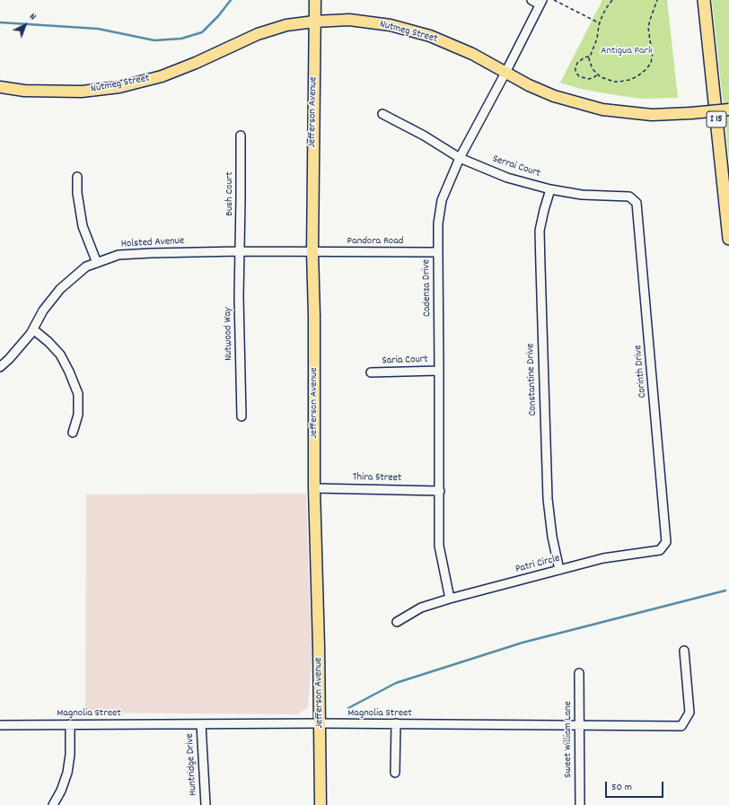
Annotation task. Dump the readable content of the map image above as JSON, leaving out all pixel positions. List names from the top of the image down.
{
  "streets": {
    "highway": ["I 15"],
    "main road": ["Nutmeg Street", "Jefferson Avenue"],
    "street": [
      "Serrai Court",
      "Bush Court",
      "Pandora Road",
      "Holsted Avenue",
      "Cadenza Drive",
      "Nutwood Way",
      "Saria Court",
      "Corinth Drive",
      "Constantine Drive",
      "Thira Street",
      "Patri Circle",
      "Magnolia Street",
      "Sweet William Lane",
      "Huntridge Drive"
    ]
  },
  "crossings": [
    ["Nutmeg Street", "Jefferson Avenue"],
    ["Nutmeg Street", "Cadenza Drive"],
    ["Jefferson Avenue", "Pandora Road"],
    ["Jefferson Avenue", "Holsted Avenue"],
    ["Jefferson Avenue", "Thira Street"],
    ["Jefferson Avenue", "Magnolia Street"],
    ["Serrai Court", "Cadenza Drive"],
    ["Serrai Court", "Corinth Drive"],
    ["Serrai Court", "Constantine Drive"],
    ["Bush Court", "Holsted Avenue"],
    ["Bush Court", "Nutwood Way"],
    ["Pandora Road", "Holsted Avenue"],
    ["Pandora Road", "Cadenza Drive"],
    ["Holsted Avenue", "Nutwood Way"],
    ["Cadenza Drive", "Saria Court"],
    ["Cadenza Drive", "Thira Street"],
    ["Cadenza Drive", "Patri Circle"],
    ["Corinth Drive", "Patri Circle"],
    ["Constantine Drive", "Patri Circle"],
    ["Magnolia Street", "Sweet William Lane"],
    ["Magnolia Street", "Huntridge Drive"]
  ],
  "parks": ["Antigua Park"],
  "scale_bar": "50 m",
  "north": "top right"
}
